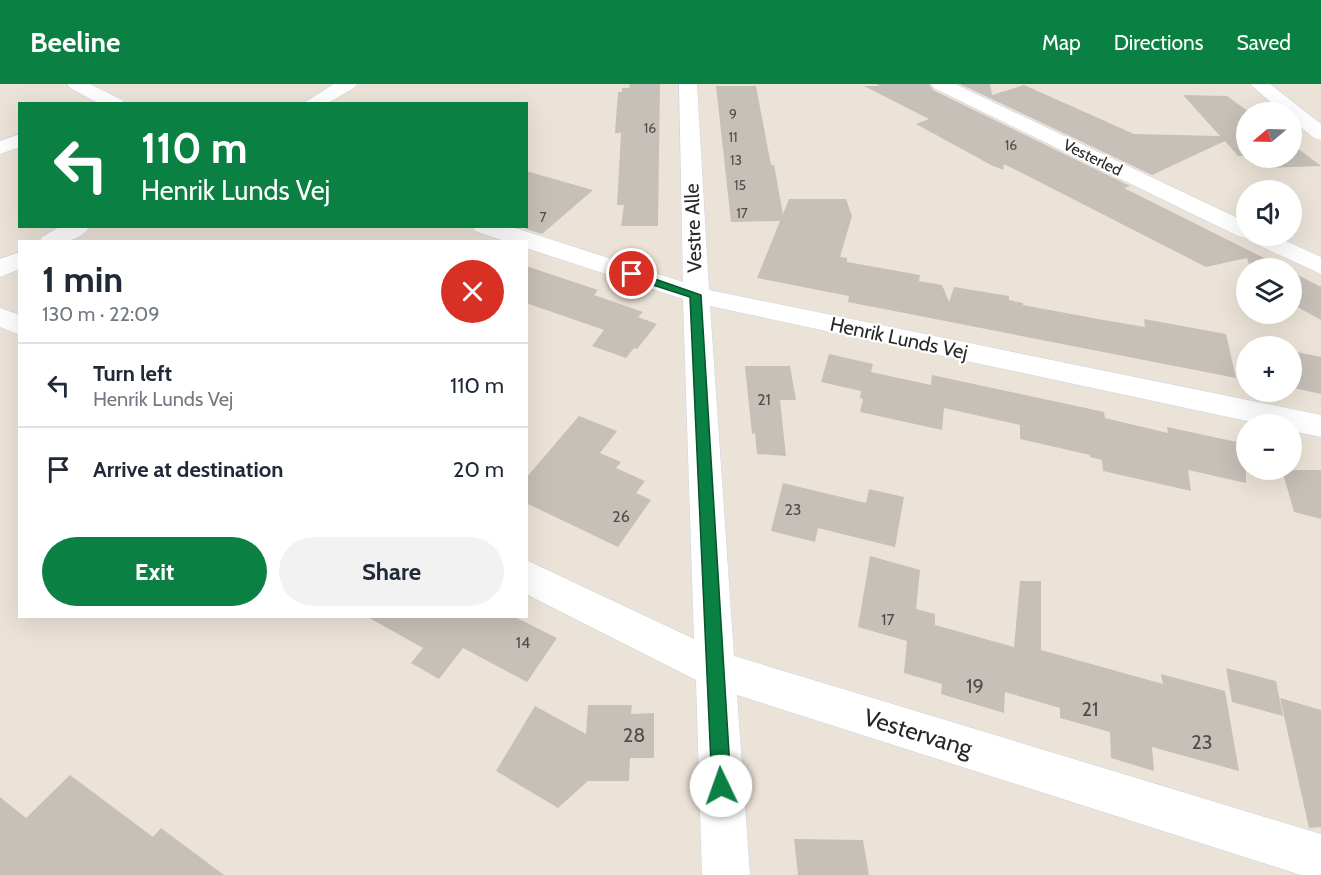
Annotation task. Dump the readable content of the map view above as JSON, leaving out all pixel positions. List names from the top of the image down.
{
  "streets": {
    "street": [
      "Vesterled",
      "Vestre Alle",
      "Henrik Lunds Vej",
      "Vestervang"
    ]
  },
  "crossings": [
    ["Vestre Alle", "Henrik Lunds Vej"],
    ["Vestre Alle", "Vestervang"]
  ],
  "house_numbers": [
    "9",
    "16",
    "11",
    "16",
    "13",
    "15",
    "17",
    "7",
    "21",
    "23",
    "26",
    "17",
    "14",
    "19",
    "21",
    "28",
    "23"
  ],
  "north": "left",
  "page": {
    "header": "Beeline",
    "nav": ["Map", "Directions", "Saved"],
    "map_buttons": ["+", "−"],
    "turn": ["110 m", "Henrik Lunds Vej"],
    "heading": ["1 min", "130 m · 22:09"],
    "list": [
      {
        "name": "Turn left",
        "note": "Henrik Lunds Vej",
        "value": "110 m"
      },
      {
        "name": "Arrive at destination",
        "value": "20 m"
      }
    ],
    "buttons": ["Exit", "Share"]
  }
}
